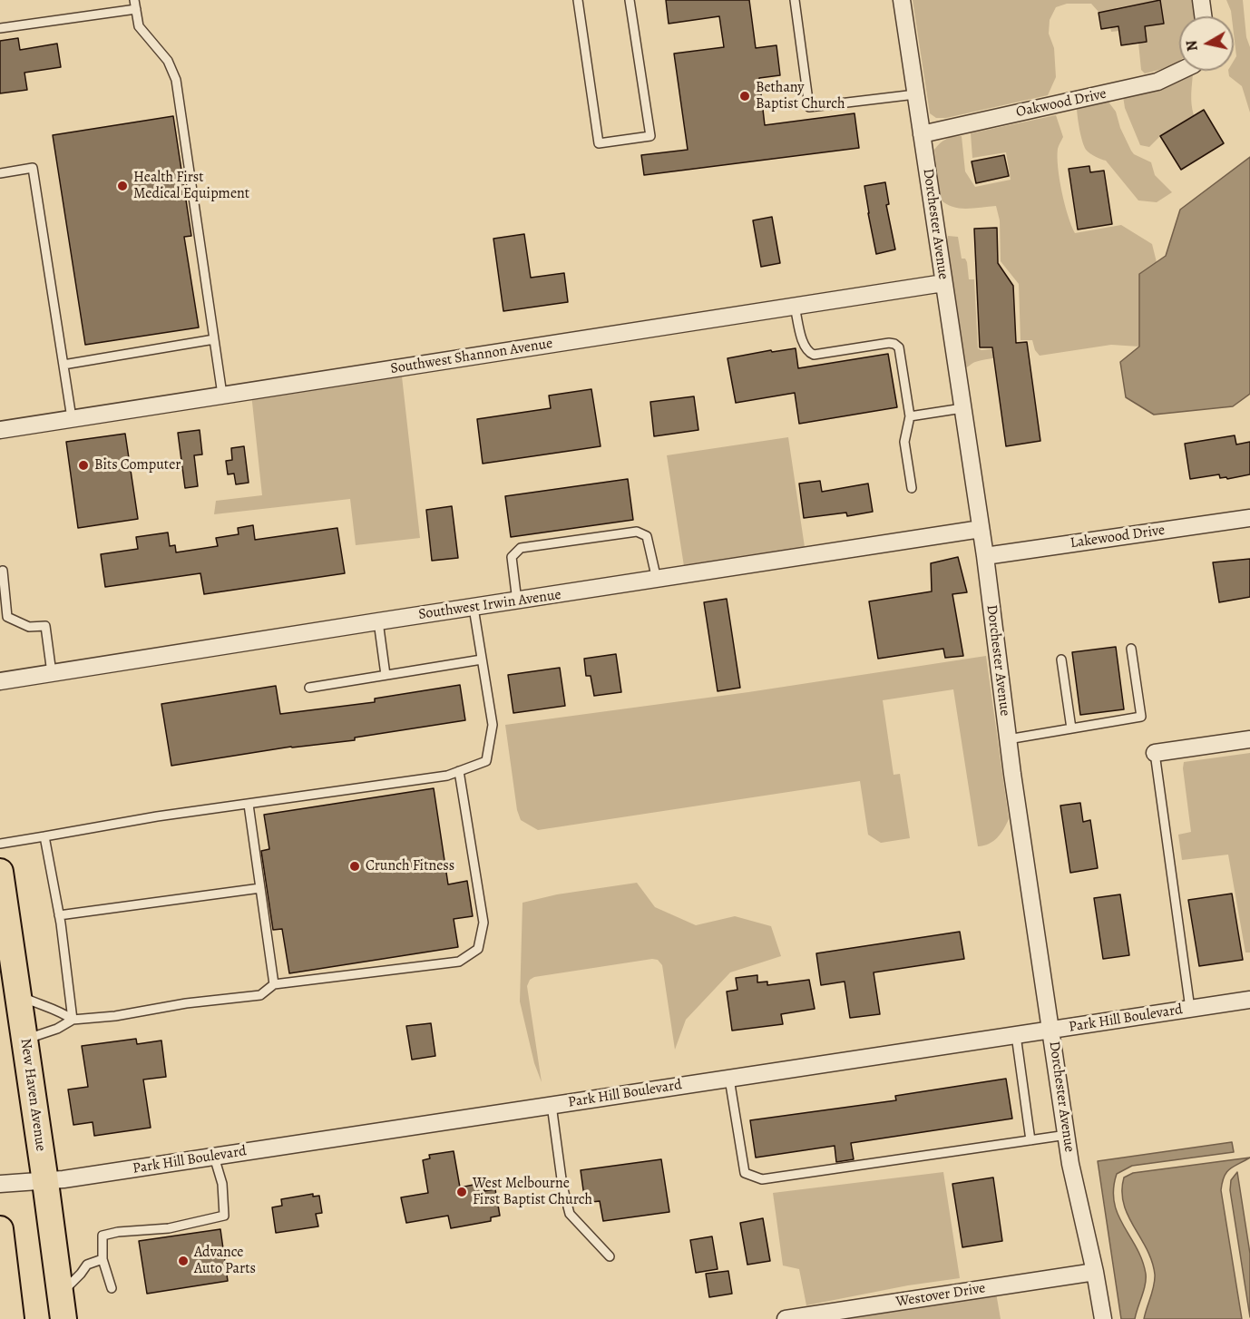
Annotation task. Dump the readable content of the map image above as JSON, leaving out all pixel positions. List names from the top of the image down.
{
  "streets": {
    "main road": ["New Haven Avenue"],
    "street": [
      "Oakwood Drive",
      "Dorchester Avenue",
      "Southwest Shannon Avenue",
      "Lakewood Drive",
      "Southwest Irwin Avenue",
      "Park Hill Boulevard",
      "Westover Drive"
    ]
  },
  "crossings": [
    ["Oakwood Drive", "Dorchester Avenue"],
    ["Dorchester Avenue", "Southwest Shannon Avenue"],
    ["Dorchester Avenue", "Lakewood Drive"],
    ["Dorchester Avenue", "Southwest Irwin Avenue"],
    ["Dorchester Avenue", "Park Hill Boulevard"],
    ["Dorchester Avenue", "Westover Drive"],
    ["Park Hill Boulevard", "New Haven Avenue"]
  ],
  "places": [
    "Bethany Baptist Church",
    "Health First Medical Equipment",
    "Bits Computer",
    "Crunch Fitness",
    "West Melbourne First Baptist Church",
    "Advance Auto Parts"
  ],
  "north": "left"
}
